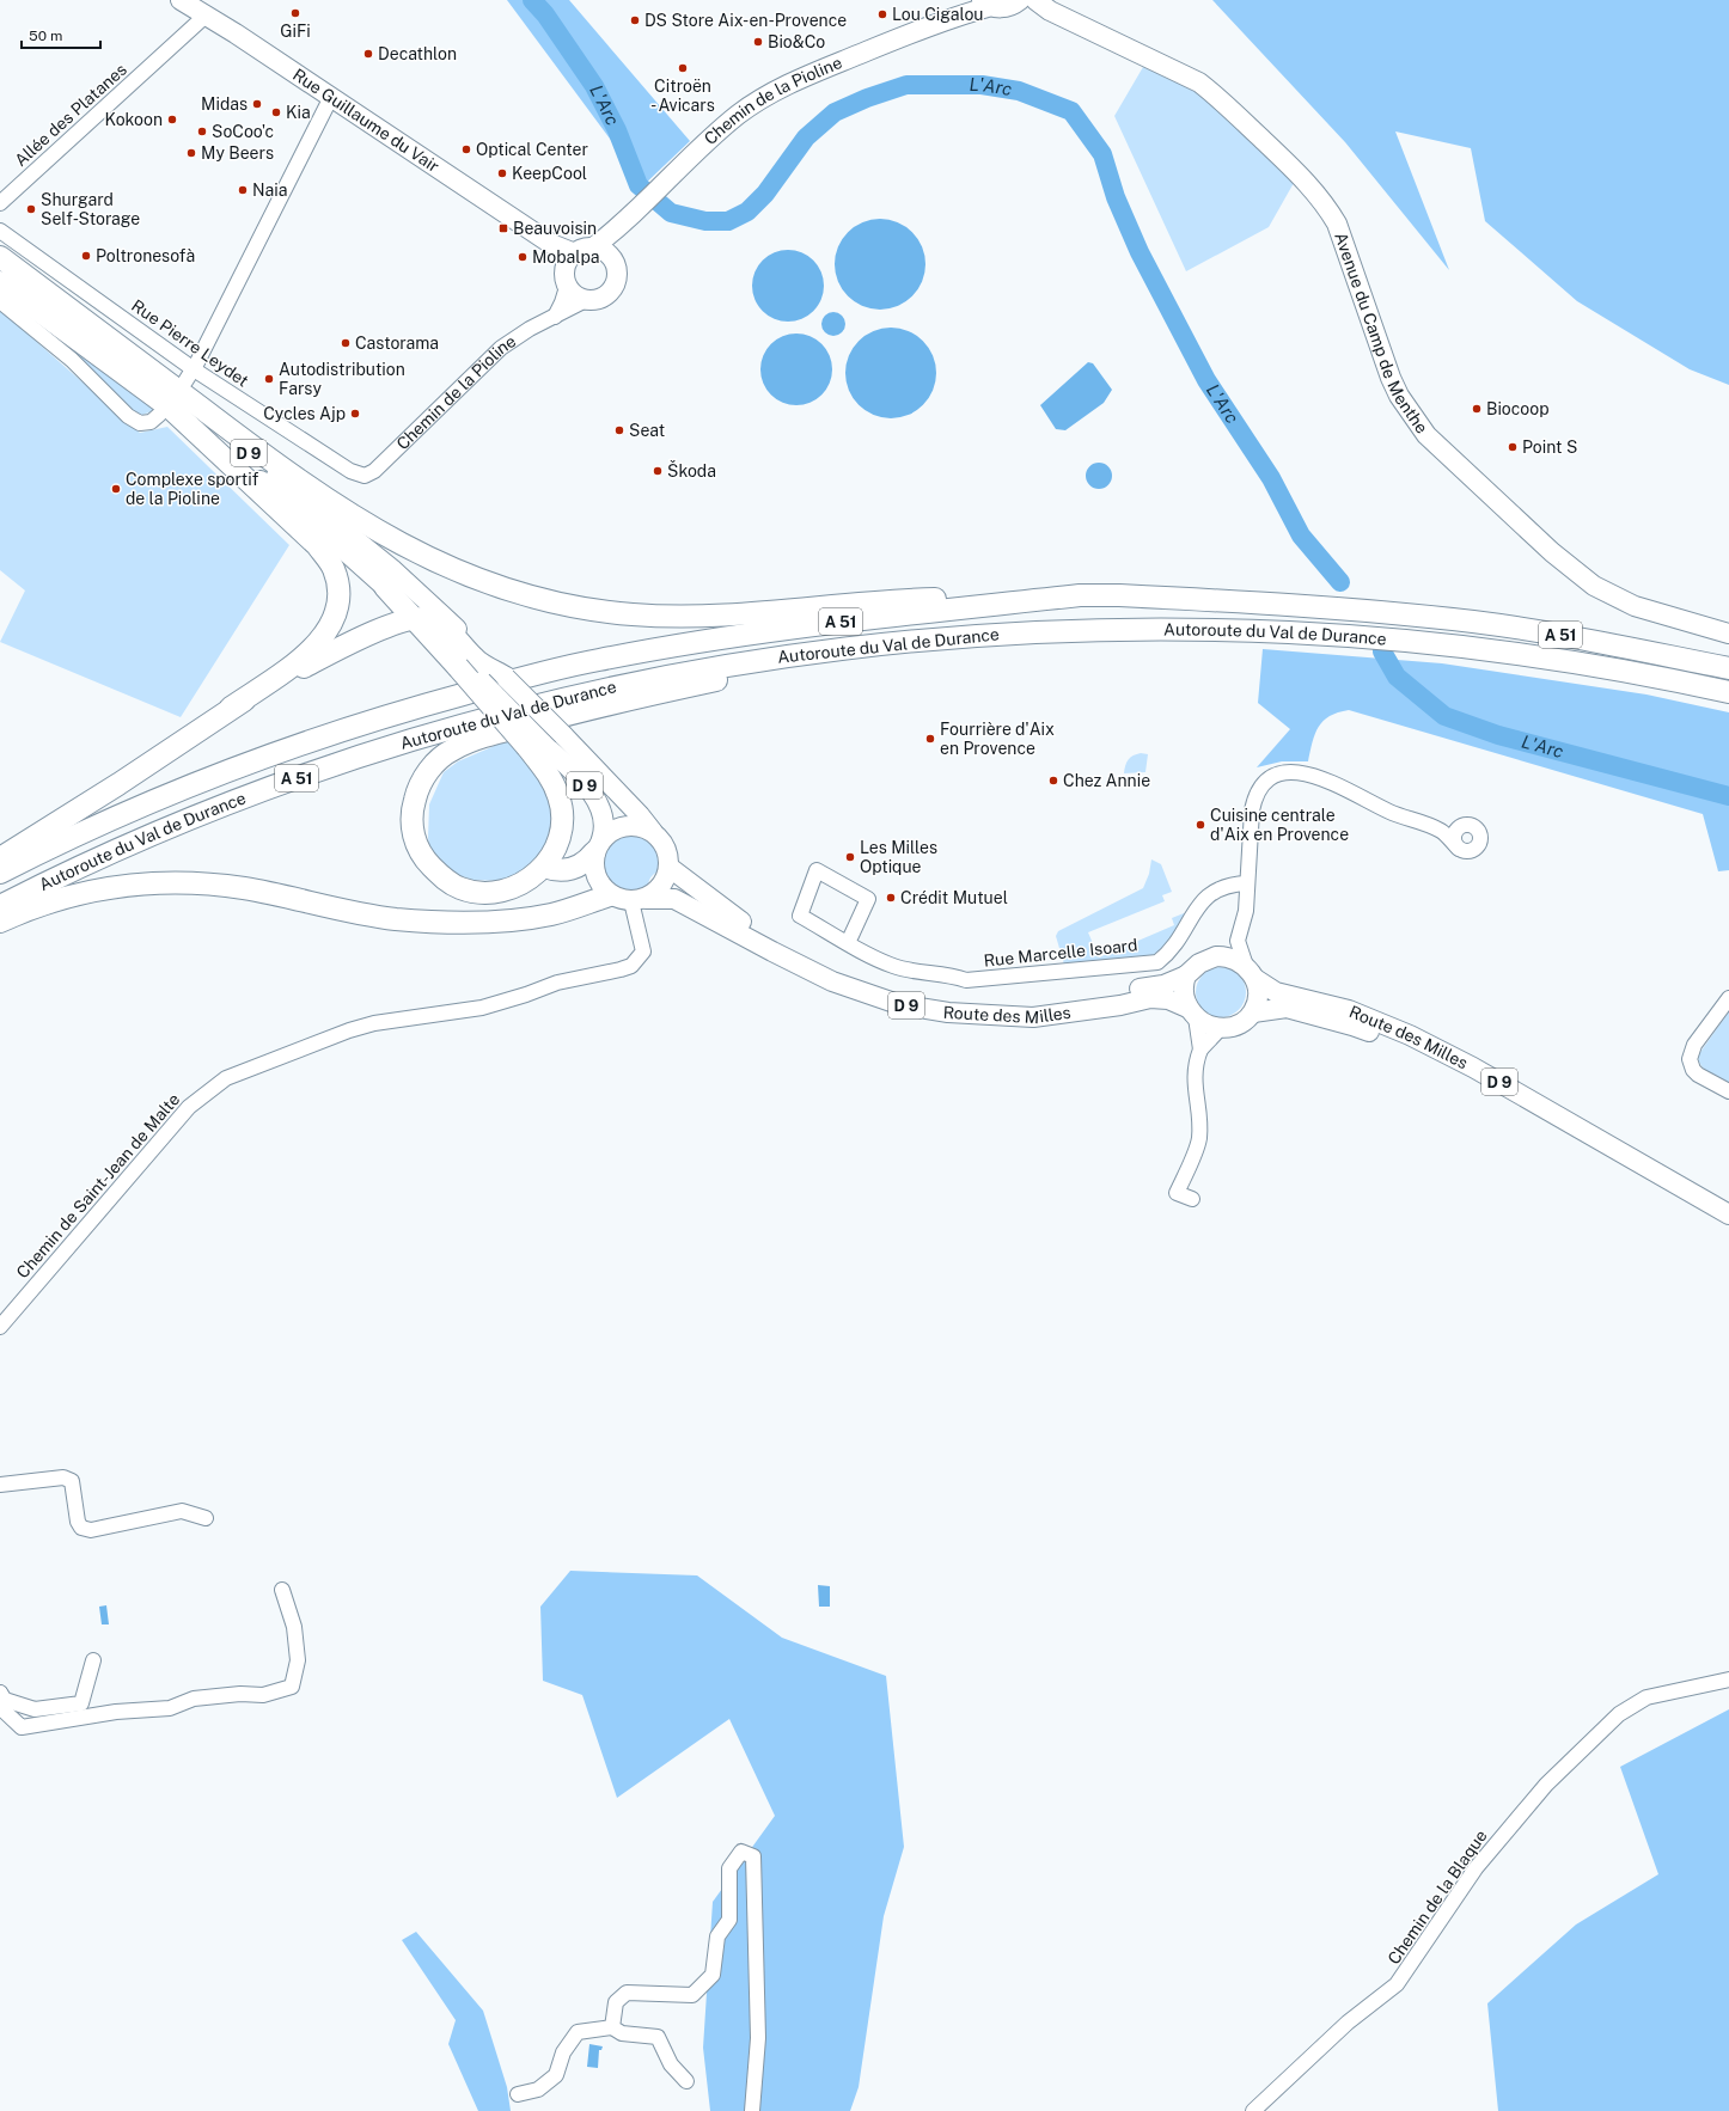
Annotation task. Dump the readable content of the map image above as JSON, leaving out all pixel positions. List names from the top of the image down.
{
  "streets": {
    "highway": ["D 9", "A 51", "Autoroute du Val de Durance"],
    "main road": [
      "Chemin de la Pioline",
      "Rue Guillaume du Vair",
      "Avenue du Camp de Menthe",
      "Route des Milles"
    ],
    "street": [
      "Allée des Platanes",
      "Rue Pierre Leydet",
      "Rue Marcelle Isoard",
      "Chemin de Saint-Jean de Malte",
      "Chemin de la Blaque"
    ]
  },
  "crossings": [
    ["Chemin de la Pioline", "Rue Guillaume du Vair"],
    ["Chemin de la Pioline", "Avenue du Camp de Menthe"],
    ["Chemin de la Pioline", "Rue Pierre Leydet"],
    ["Allée des Platanes", "Rue Guillaume du Vair"],
    ["D 9", "Route des Milles"],
    ["D 9", "Chemin de Saint-Jean de Malte"],
    ["Route des Milles", "Chemin de Saint-Jean de Malte"]
  ],
  "water": ["L'Arc"],
  "places": {
    "other": [
      "GiFi",
      "Lou Cigalou",
      "DS Store Aix-en-Provence",
      "Bio&Co",
      "Decathlon",
      "Citroën - Avicars",
      "Midas",
      "Kia",
      "Kokoon",
      "SoCoo'c",
      "Optical Center",
      "My Beers",
      "KeepCool",
      "Naia",
      "Shurgard Self-Storage",
      "Poltronesofà",
      "Mobalpa",
      "Castorama",
      "Autodistribution Farsy",
      "Biocoop",
      "Cycles Ajp",
      "Seat",
      "Point S",
      "Škoda",
      "Complexe sportif de la Pioline",
      "Fourrière d'Aix en Provence",
      "Chez Annie",
      "Cuisine centrale d'Aix en Provence",
      "Les Milles Optique",
      "Crédit Mutuel"
    ],
    "transit": ["Beauvoisin"]
  },
  "scale_bar": "50 m"
}
